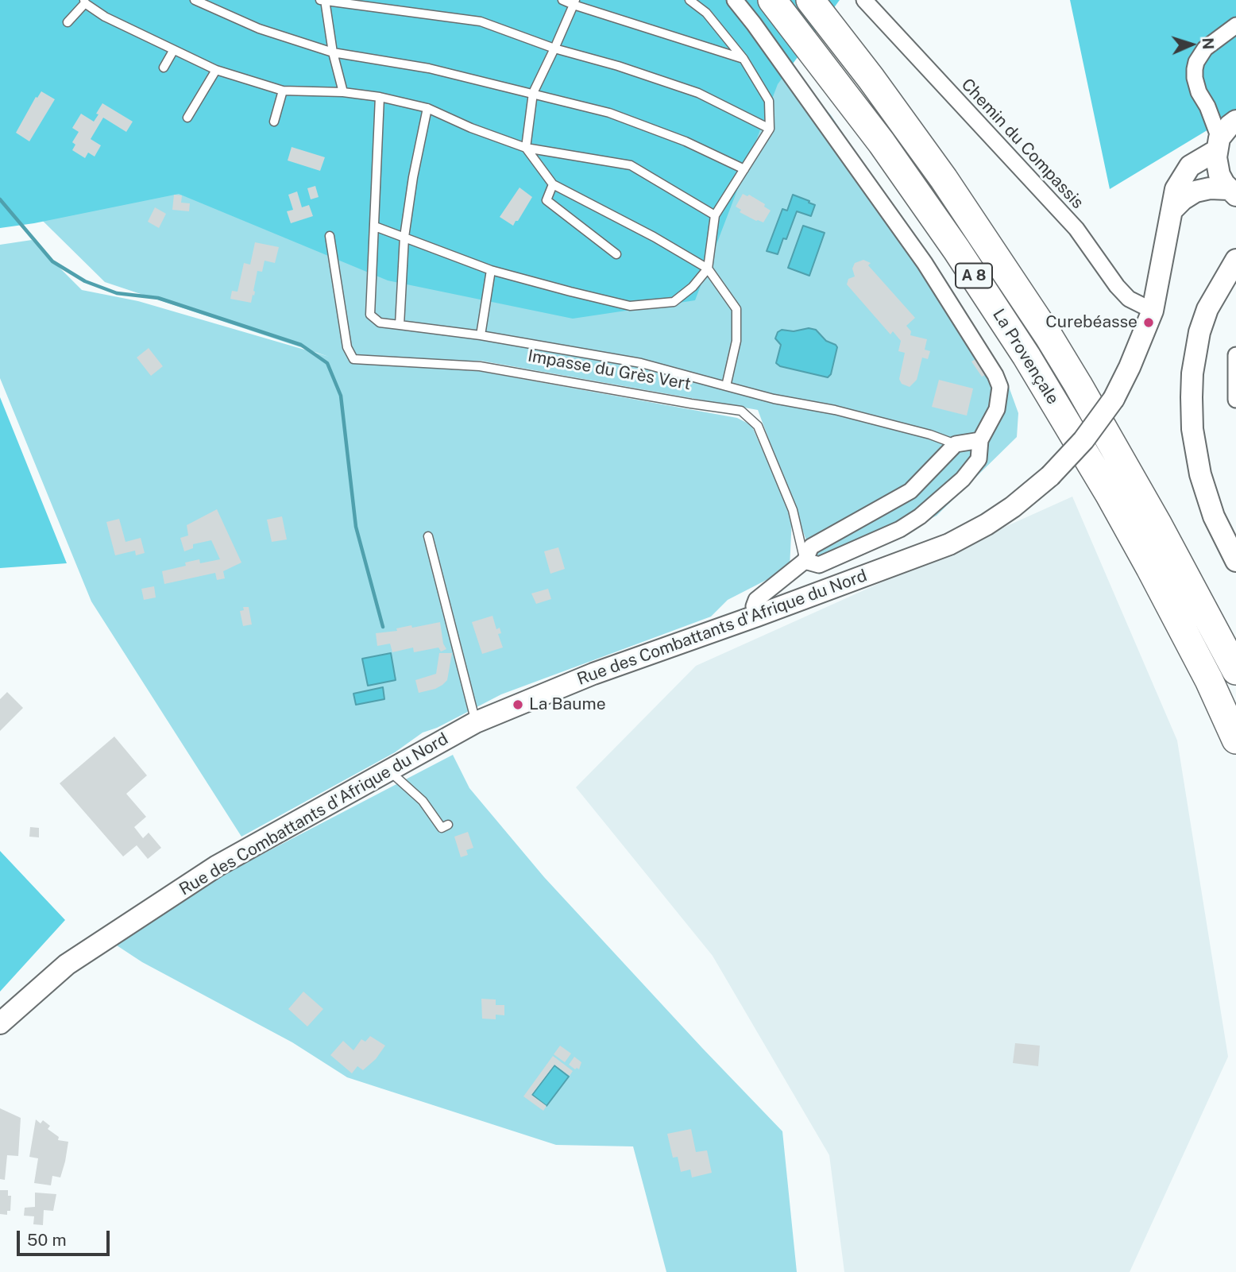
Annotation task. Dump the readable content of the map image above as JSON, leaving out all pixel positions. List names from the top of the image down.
{
  "streets": {
    "highway": ["A 8", "La Provençale"],
    "main road": ["Rue des Combattants d'Afrique du Nord"],
    "street": ["Chemin du Compassis"],
    "lane": ["Impasse du Grès Vert"]
  },
  "crossings": [
    ["Chemin du Compassis", "Rue des Combattants d'Afrique du Nord"]
  ],
  "places": ["Curebéasse", "La Baume"],
  "scale_bar": "50 m",
  "north": "right"
}
